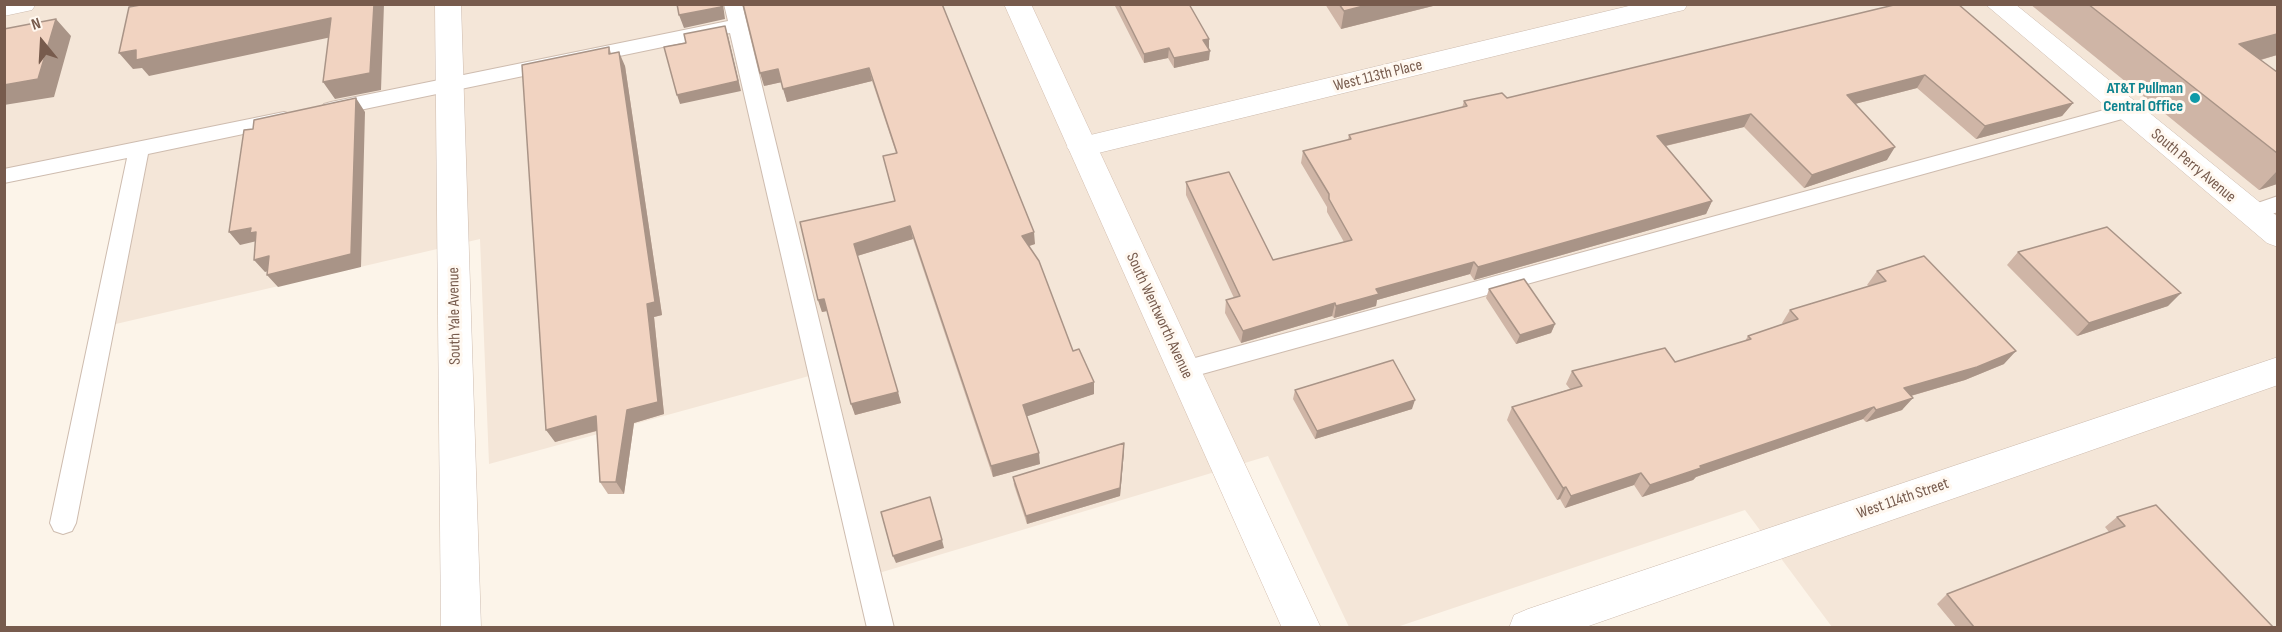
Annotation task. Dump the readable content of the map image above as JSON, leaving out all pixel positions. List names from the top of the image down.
{
  "streets": {
    "street": [
      "West 113th Place",
      "South Perry Avenue",
      "South Yale Avenue",
      "South Wentworth Avenue",
      "West 114th Street"
    ]
  },
  "crossings": [
    ["West 113th Place", "South Wentworth Avenue"]
  ],
  "places": ["AT&T Pullman Central Office"],
  "north": "top"
}
